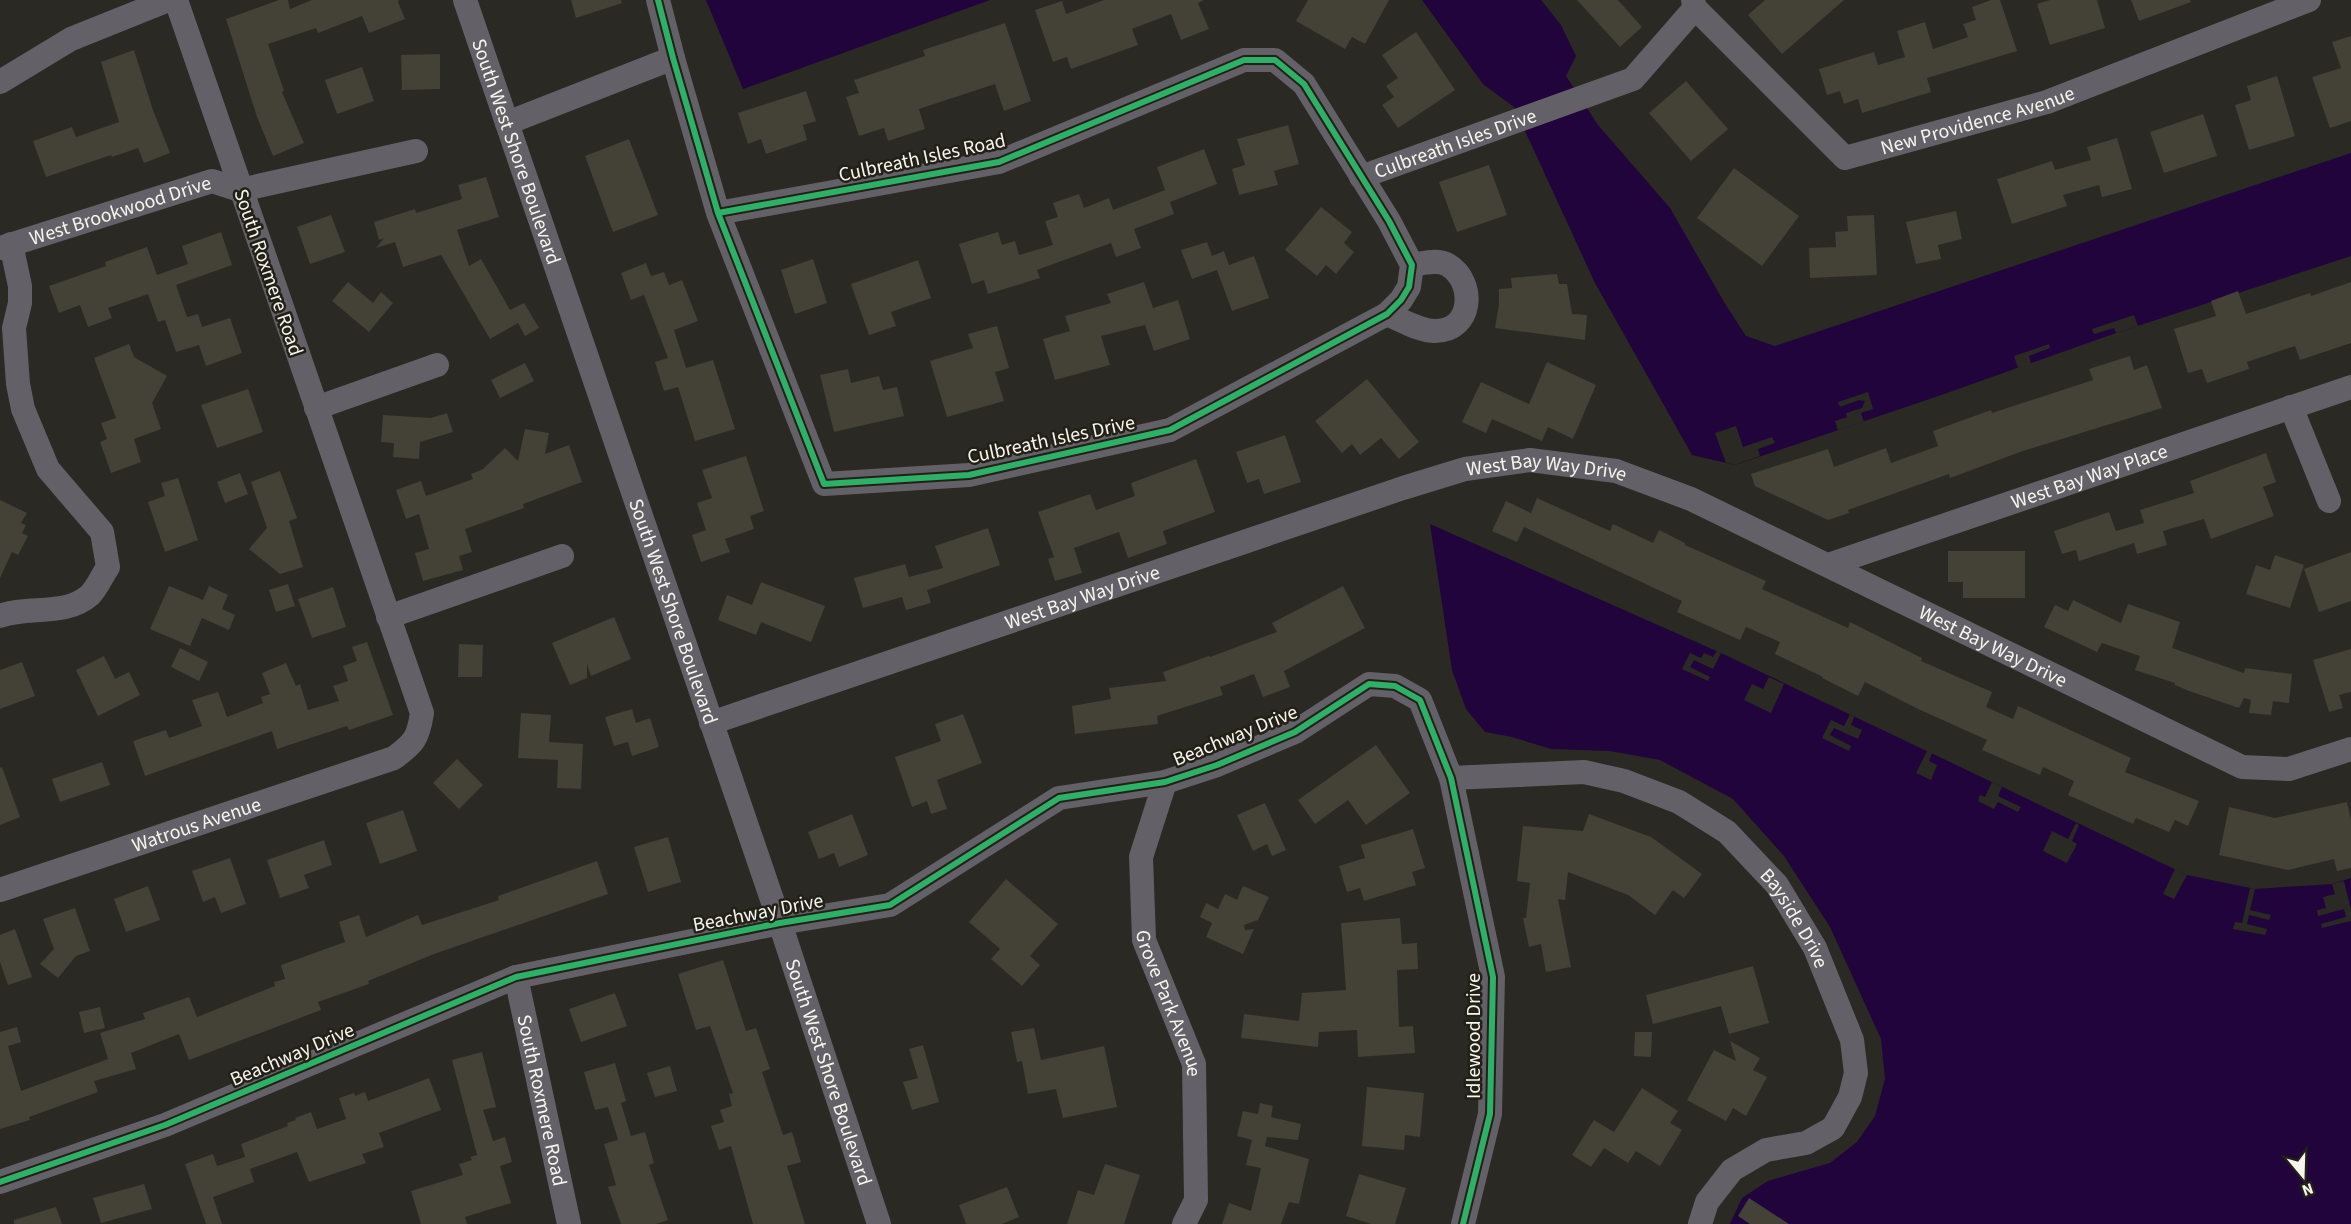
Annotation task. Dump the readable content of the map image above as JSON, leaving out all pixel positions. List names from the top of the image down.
{
  "streets": {
    "street": [
      "New Providence Avenue",
      "Culbreath Isles Drive",
      "South West Shore Boulevard",
      "Culbreath Isles Road",
      "West Brookwood Drive",
      "South Roxmere Road",
      "West Bay Way Drive",
      "West Bay Way Place",
      "Beachway Drive",
      "Watrous Avenue",
      "Bayside Drive",
      "Grove Park Avenue",
      "Idlewood Drive"
    ]
  },
  "crossings": [
    ["New Providence Avenue", "Culbreath Isles Drive"],
    ["Culbreath Isles Drive", "Culbreath Isles Road"],
    ["South West Shore Boulevard", "West Bay Way Drive"],
    ["South West Shore Boulevard", "Beachway Drive"],
    ["West Brookwood Drive", "South Roxmere Road"],
    ["South Roxmere Road", "Beachway Drive"],
    ["South Roxmere Road", "Watrous Avenue"],
    ["West Bay Way Drive", "West Bay Way Place"],
    ["Beachway Drive", "Bayside Drive"],
    ["Beachway Drive", "Grove Park Avenue"],
    ["Beachway Drive", "Idlewood Drive"],
    ["Bayside Drive", "Idlewood Drive"]
  ],
  "north": "bottom"
}
